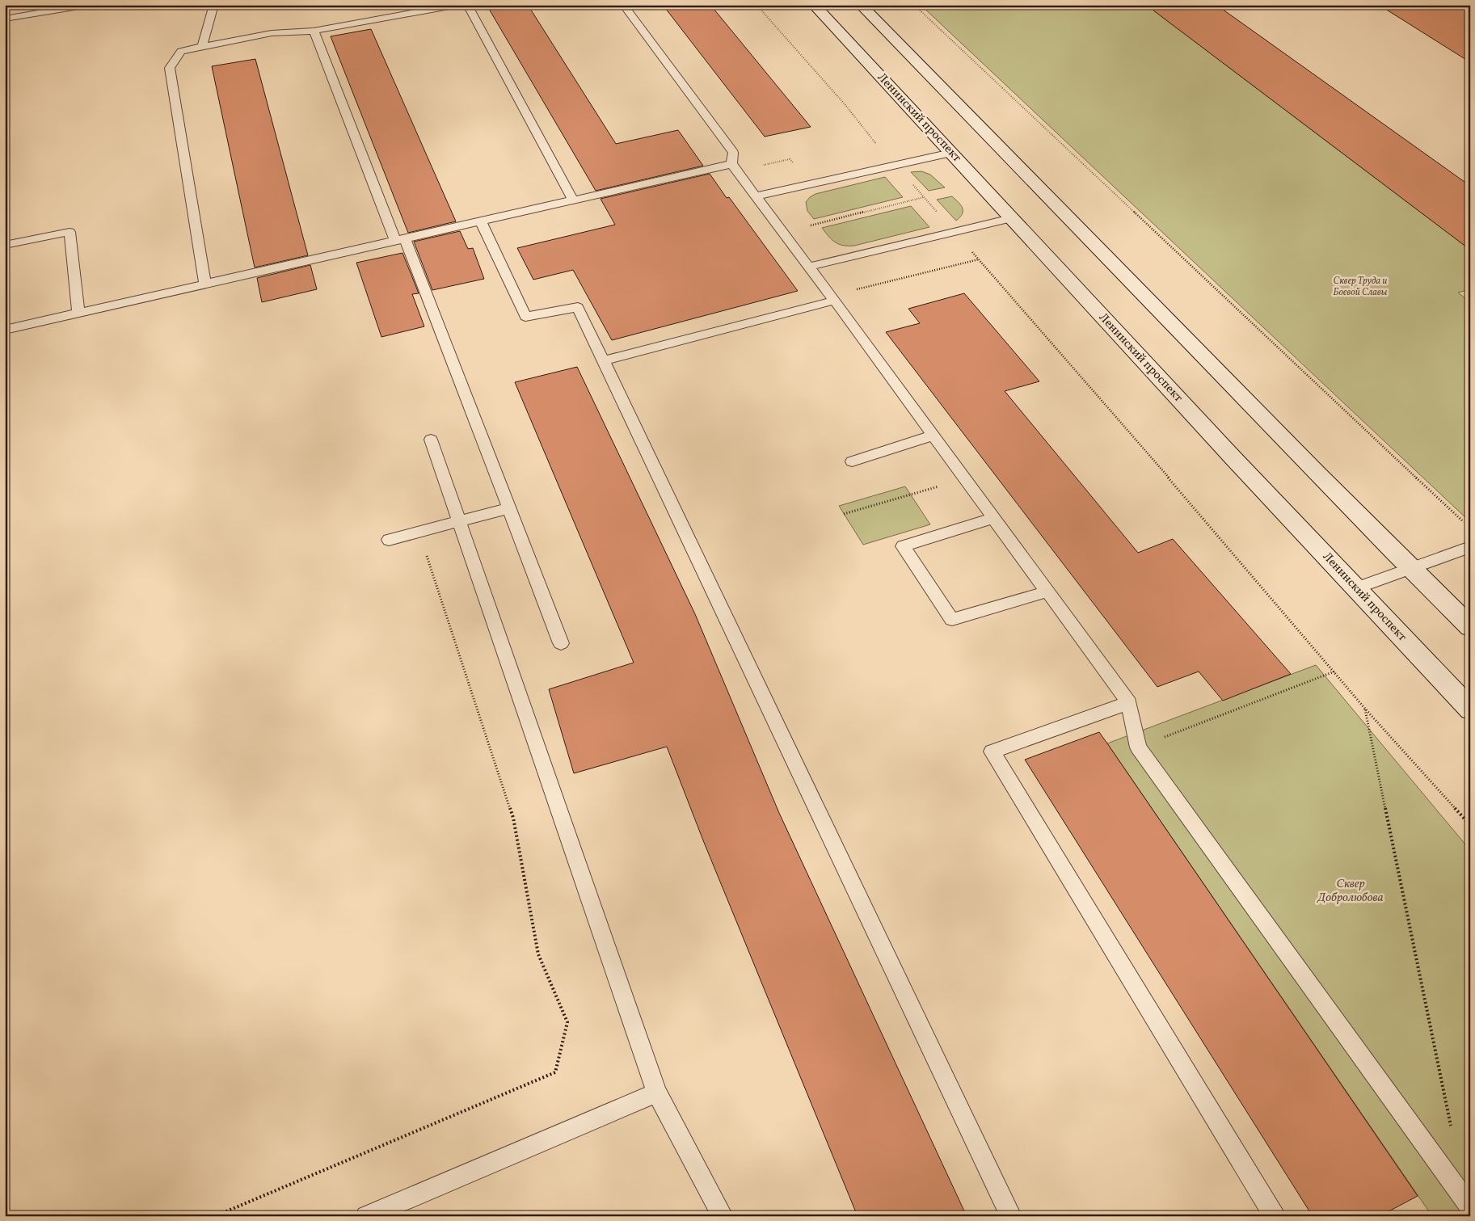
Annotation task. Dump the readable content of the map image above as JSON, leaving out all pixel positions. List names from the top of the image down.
{
  "streets": {
    "main road": ["Ленинский проспект"]
  },
  "parks": ["Сквер Труда и Боевой Славы", "Сквер Добролюбова"]
}
